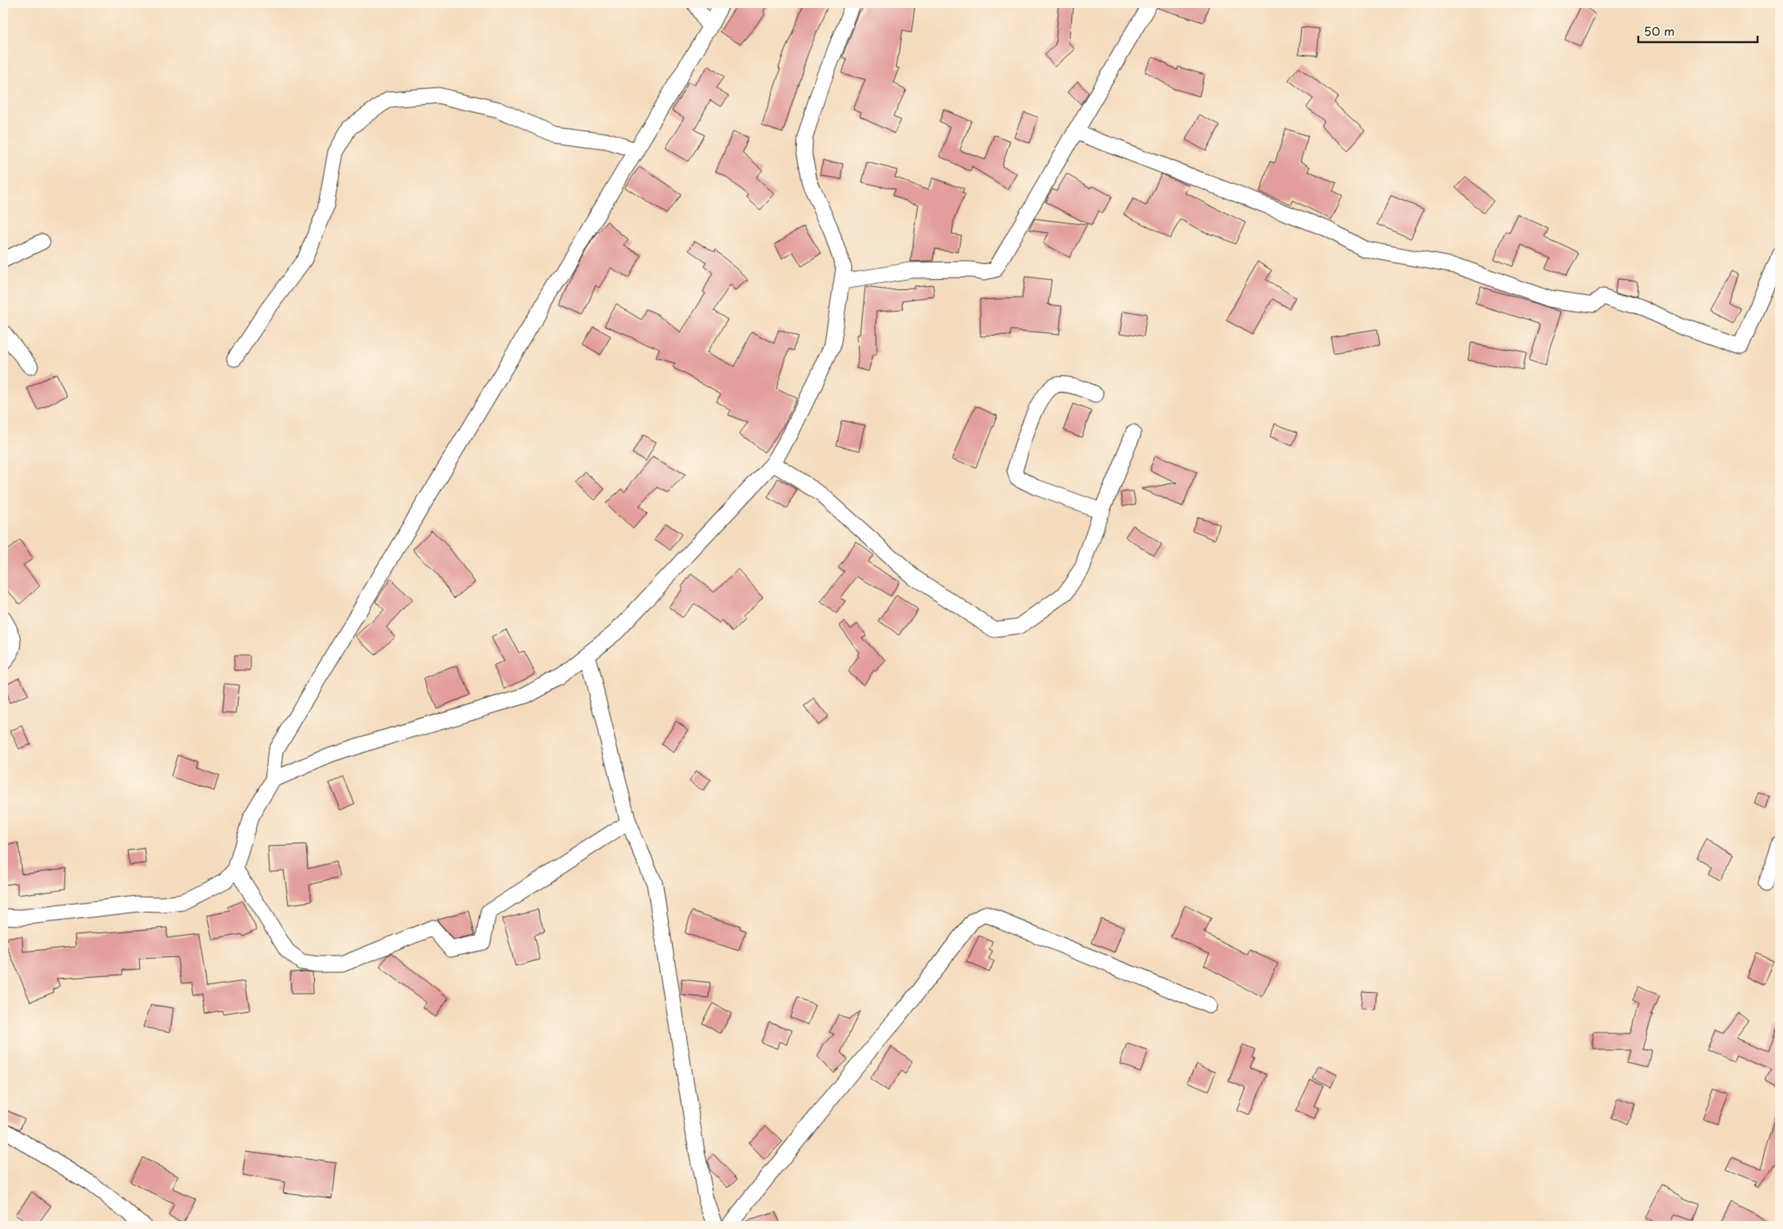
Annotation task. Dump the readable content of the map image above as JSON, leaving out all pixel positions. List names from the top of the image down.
{
  "scale_bar": "50 m"
}
